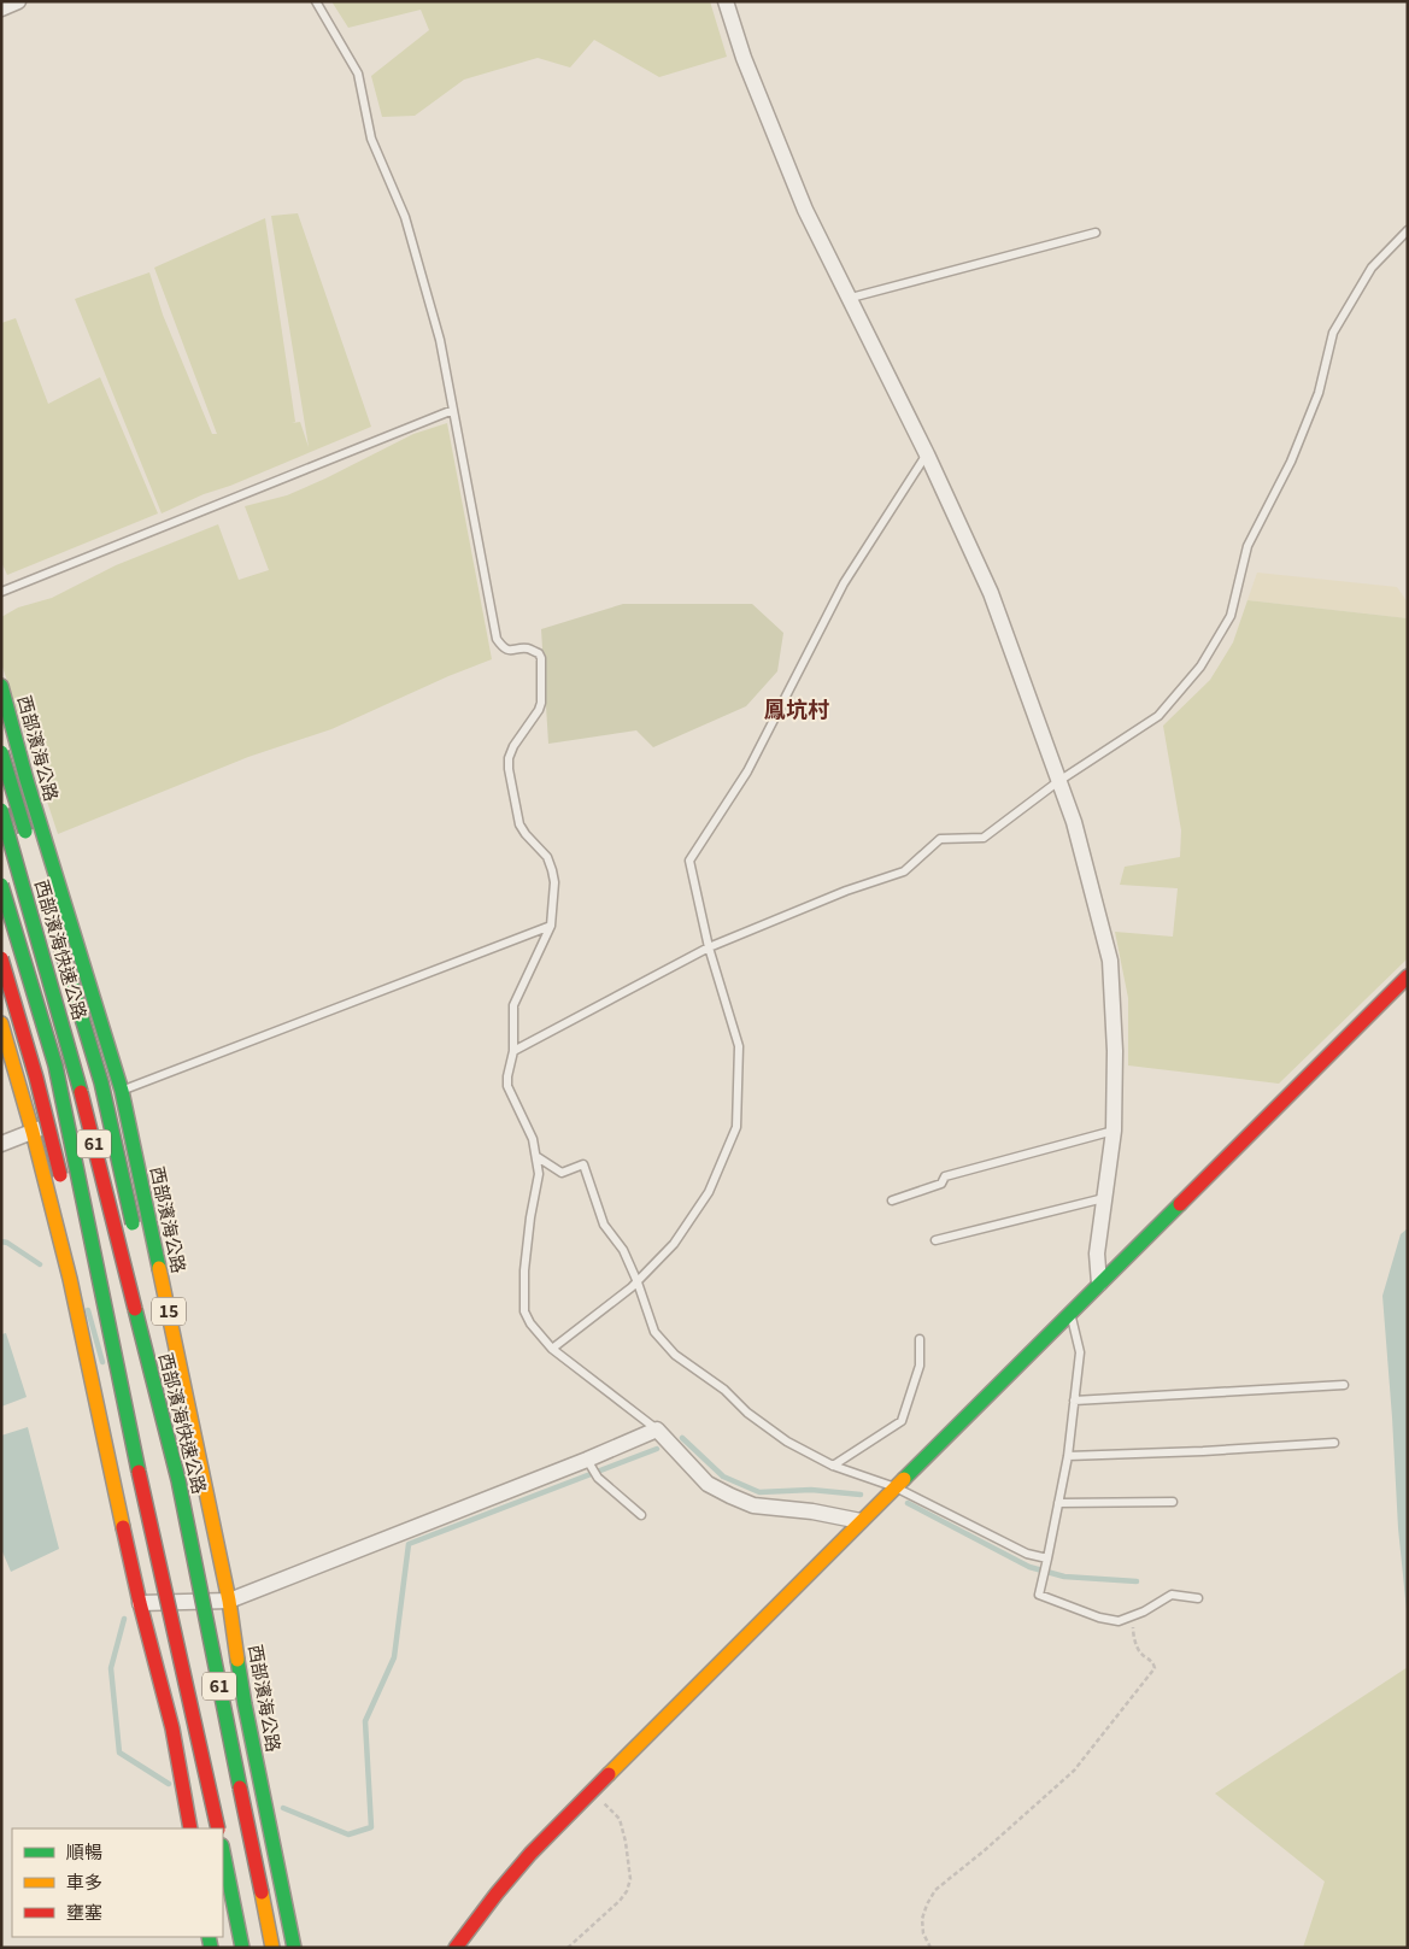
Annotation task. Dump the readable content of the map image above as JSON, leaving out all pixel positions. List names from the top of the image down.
{
  "streets": {
    "main road": [
      "西部濱海公路",
      "西部濱海快速公路",
      "61",
      "15"
    ]
  },
  "districts": ["鳳坑村"],
  "legend": ["順暢", "車多", "壅塞"]
}
